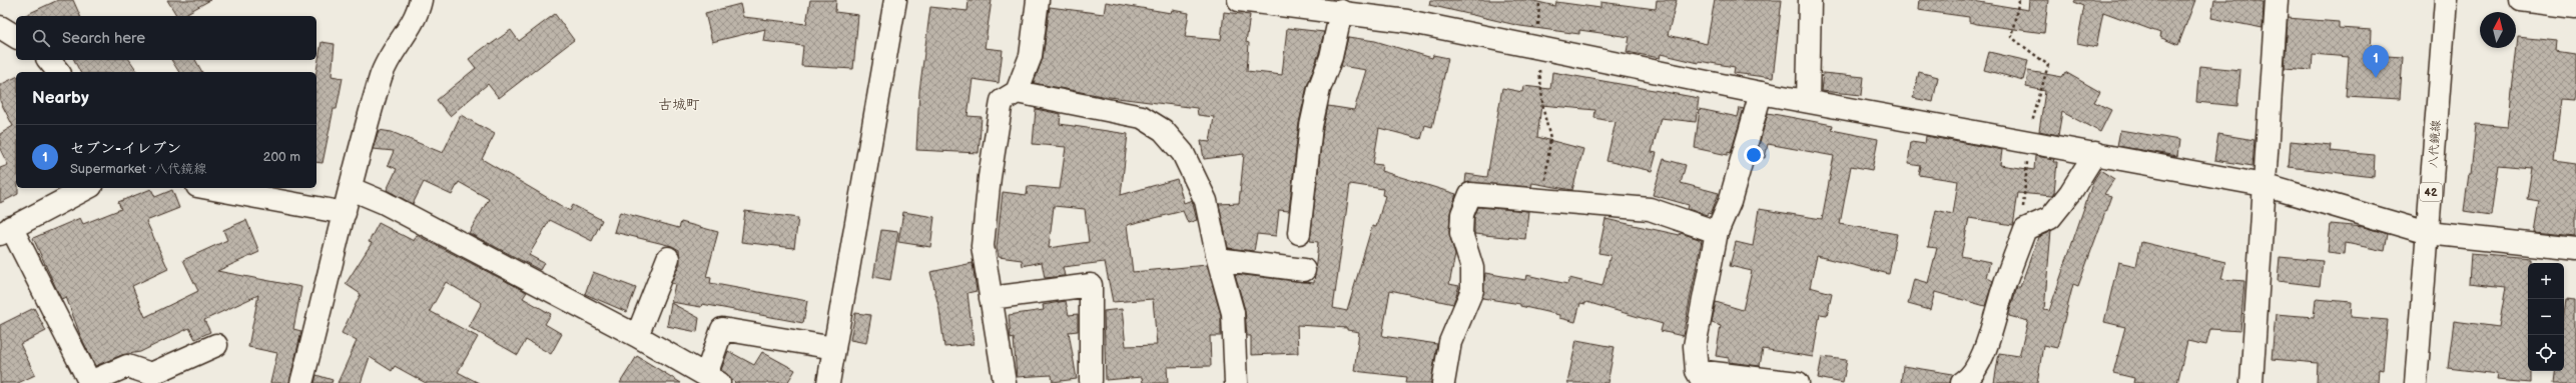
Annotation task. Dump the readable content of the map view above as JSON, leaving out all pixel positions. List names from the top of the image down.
{
  "streets": {
    "street": ["八代鏡線", "42"]
  },
  "districts": ["古城町"],
  "north": "top",
  "page": {
    "search": "Search here",
    "pins": "1",
    "heading": "Nearby",
    "list": [
      {
        "mark": "1",
        "name": "セブン-イレブン",
        "note": "Supermarket · 八代鏡線",
        "value": "200 m"
      }
    ],
    "map_buttons": ["+", "−"]
  }
}
